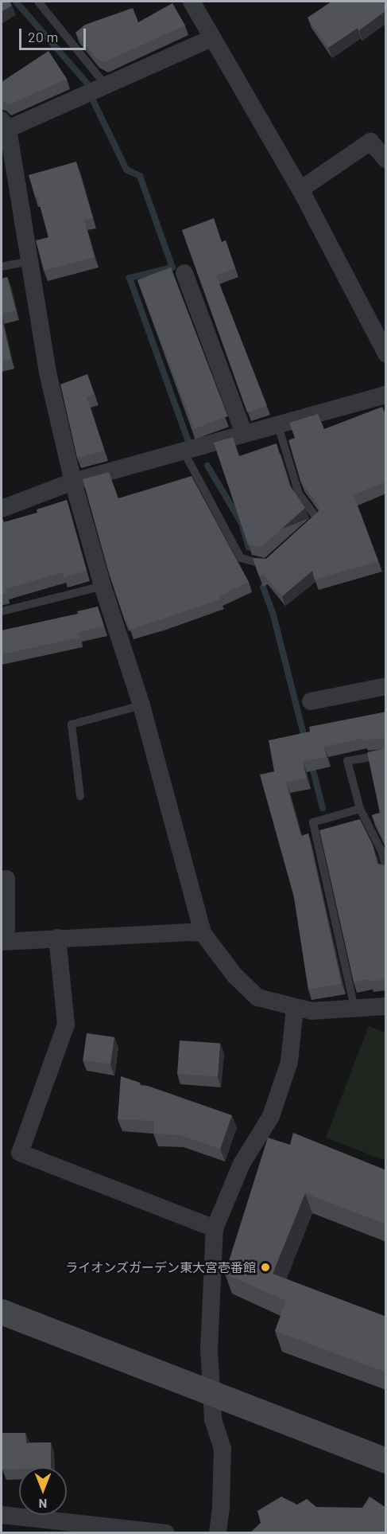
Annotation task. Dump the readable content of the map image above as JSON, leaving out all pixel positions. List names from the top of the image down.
{
  "places": ["ライオンズガーデン東大宮壱番館"],
  "scale_bar": "20 m",
  "north": "bottom"
}
